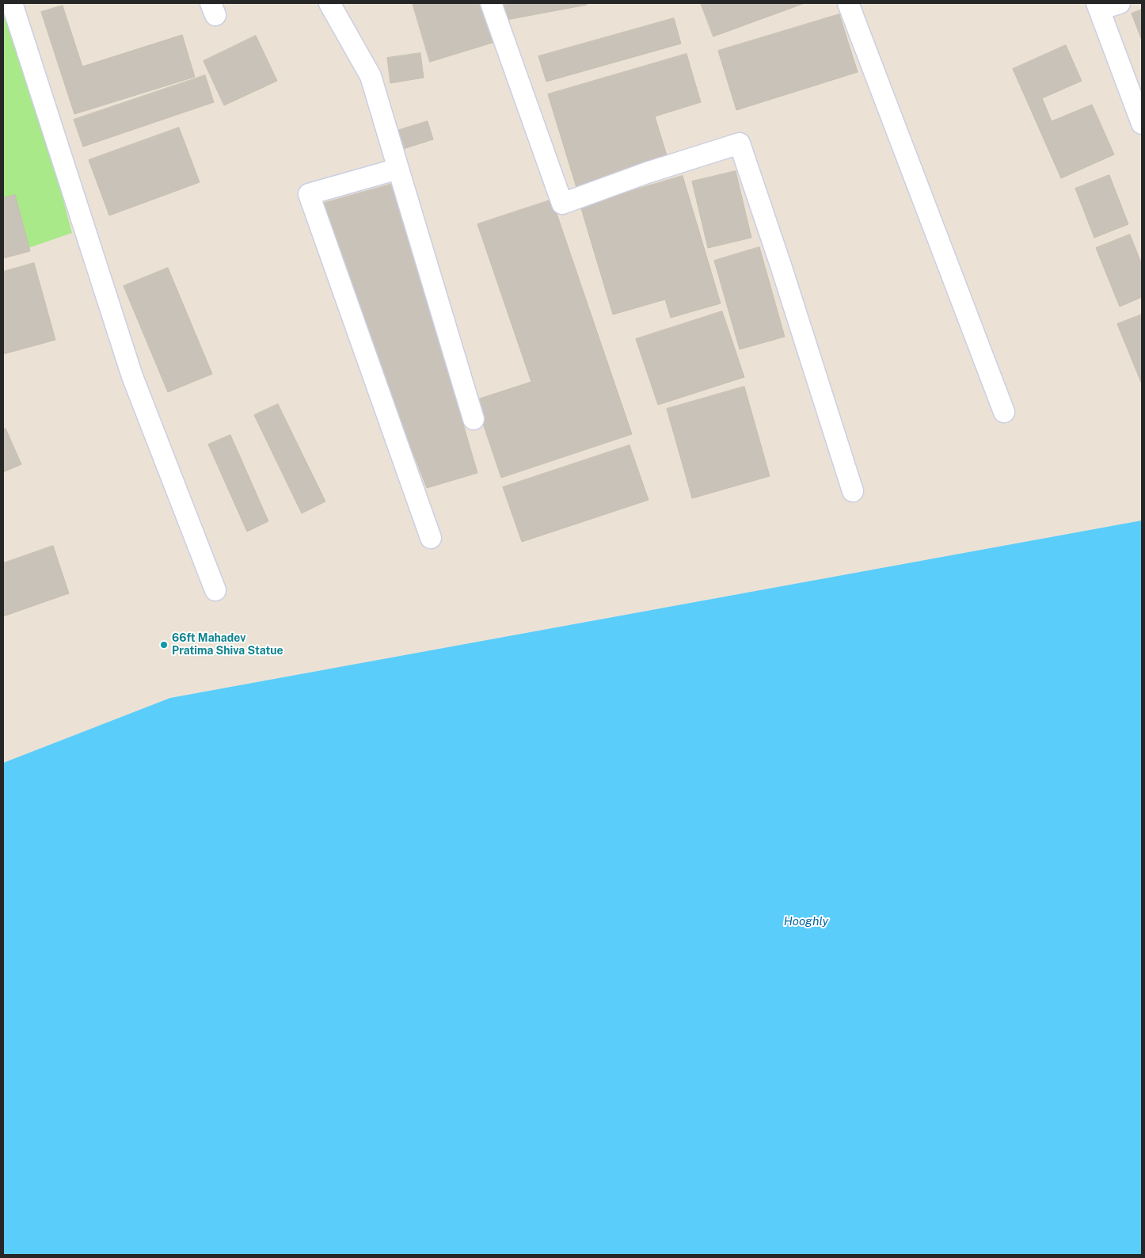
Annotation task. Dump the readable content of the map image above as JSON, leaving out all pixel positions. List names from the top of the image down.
{
  "water": ["Hooghly"],
  "places": ["66ft Mahadev Pratima Shiva Statue"]
}
